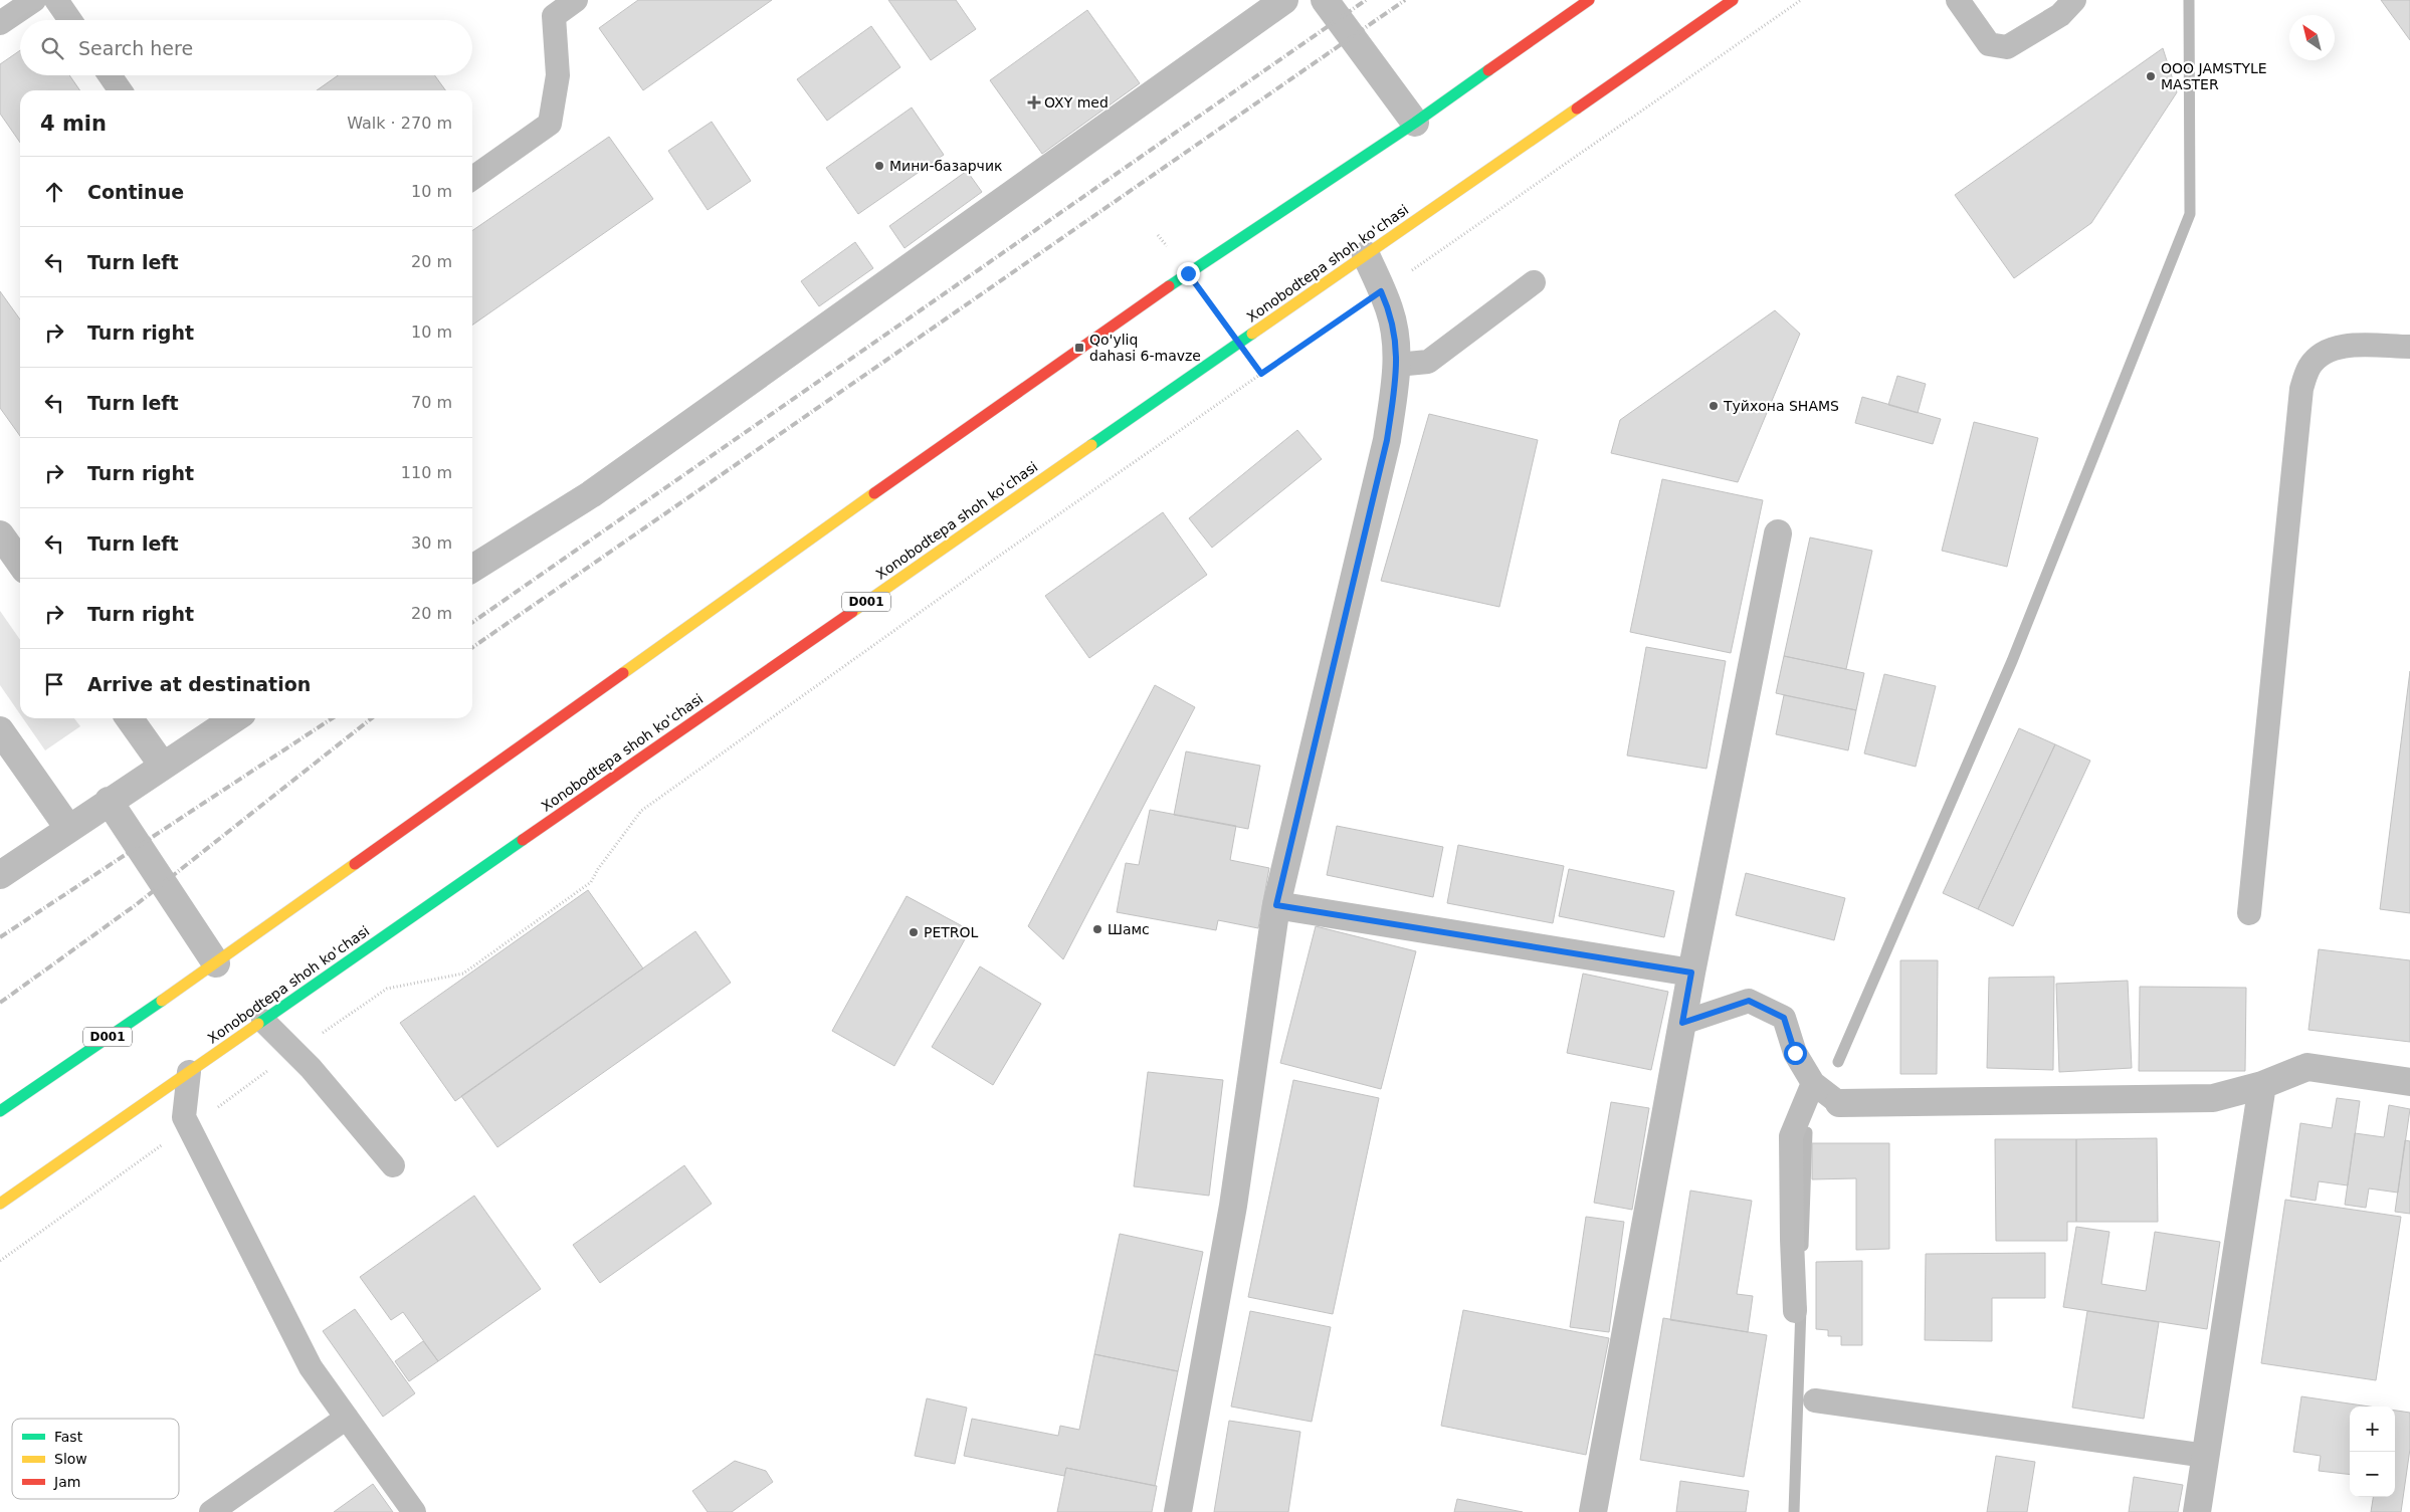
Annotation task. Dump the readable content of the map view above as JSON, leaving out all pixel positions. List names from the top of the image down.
{
  "streets": {
    "highway": ["Xonobodtepa shoh ko'chasi", "D001"]
  },
  "places": {
    "other": [
      "OOO JAMSTYLE MASTER",
      "Мини-базарчик",
      "Туйхона SHAMS",
      "Шамс",
      "PETROL"
    ],
    "health": ["OXY med"],
    "transit": ["Qo'yliq dahasi 6-mavze"]
  },
  "legend": ["Fast", "Slow", "Jam"],
  "north": "top left",
  "page": {
    "search": "Search here",
    "heading": ["4 min", "Walk · 270 m"],
    "list": [
      ["Continue", "10 m"],
      ["Turn left", "20 m"],
      ["Turn right", "10 m"],
      ["Turn left", "70 m"],
      ["Turn right", "110 m"],
      ["Turn left", "30 m"],
      ["Turn right", "20 m"],
      "Arrive at destination"
    ],
    "map_buttons": ["+", "−"]
  }
}
